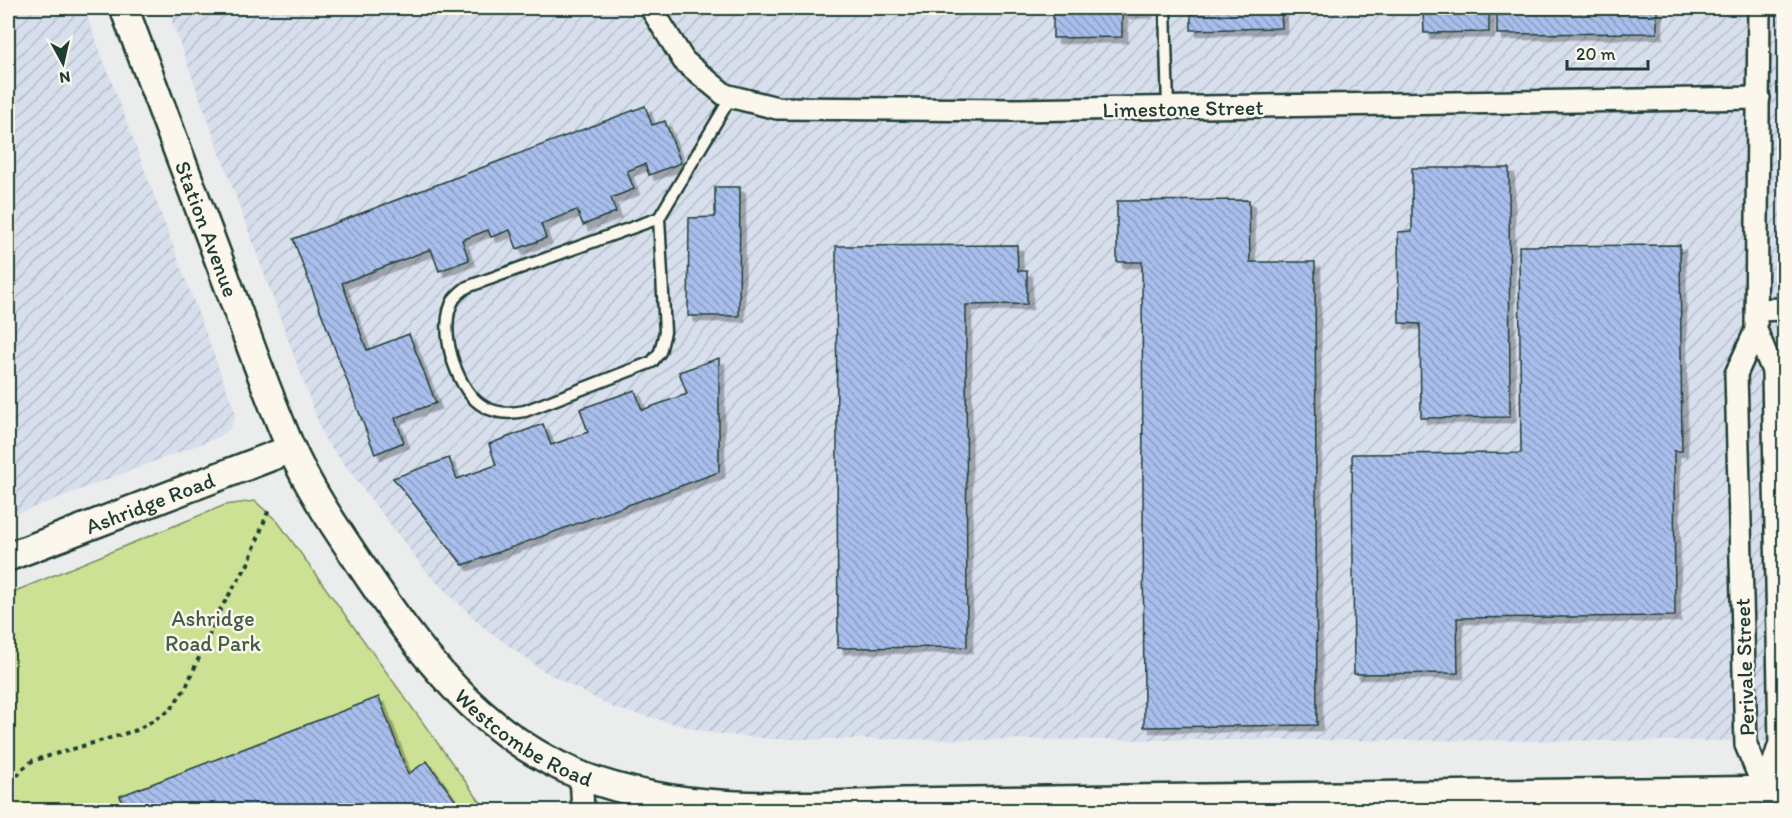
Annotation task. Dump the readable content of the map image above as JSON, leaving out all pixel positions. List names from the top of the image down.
{
  "streets": {
    "street": [
      "Limestone Street",
      "Station Avenue",
      "Ashridge Road",
      "Perivale Street",
      "Westcombe Road"
    ]
  },
  "crossings": [
    ["Limestone Street", "Perivale Street"],
    ["Station Avenue", "Ashridge Road"],
    ["Station Avenue", "Westcombe Road"],
    ["Ashridge Road", "Westcombe Road"],
    ["Perivale Street", "Westcombe Road"]
  ],
  "parks": ["Ashridge Road Park"],
  "scale_bar": "20 m",
  "north": "bottom"
}
